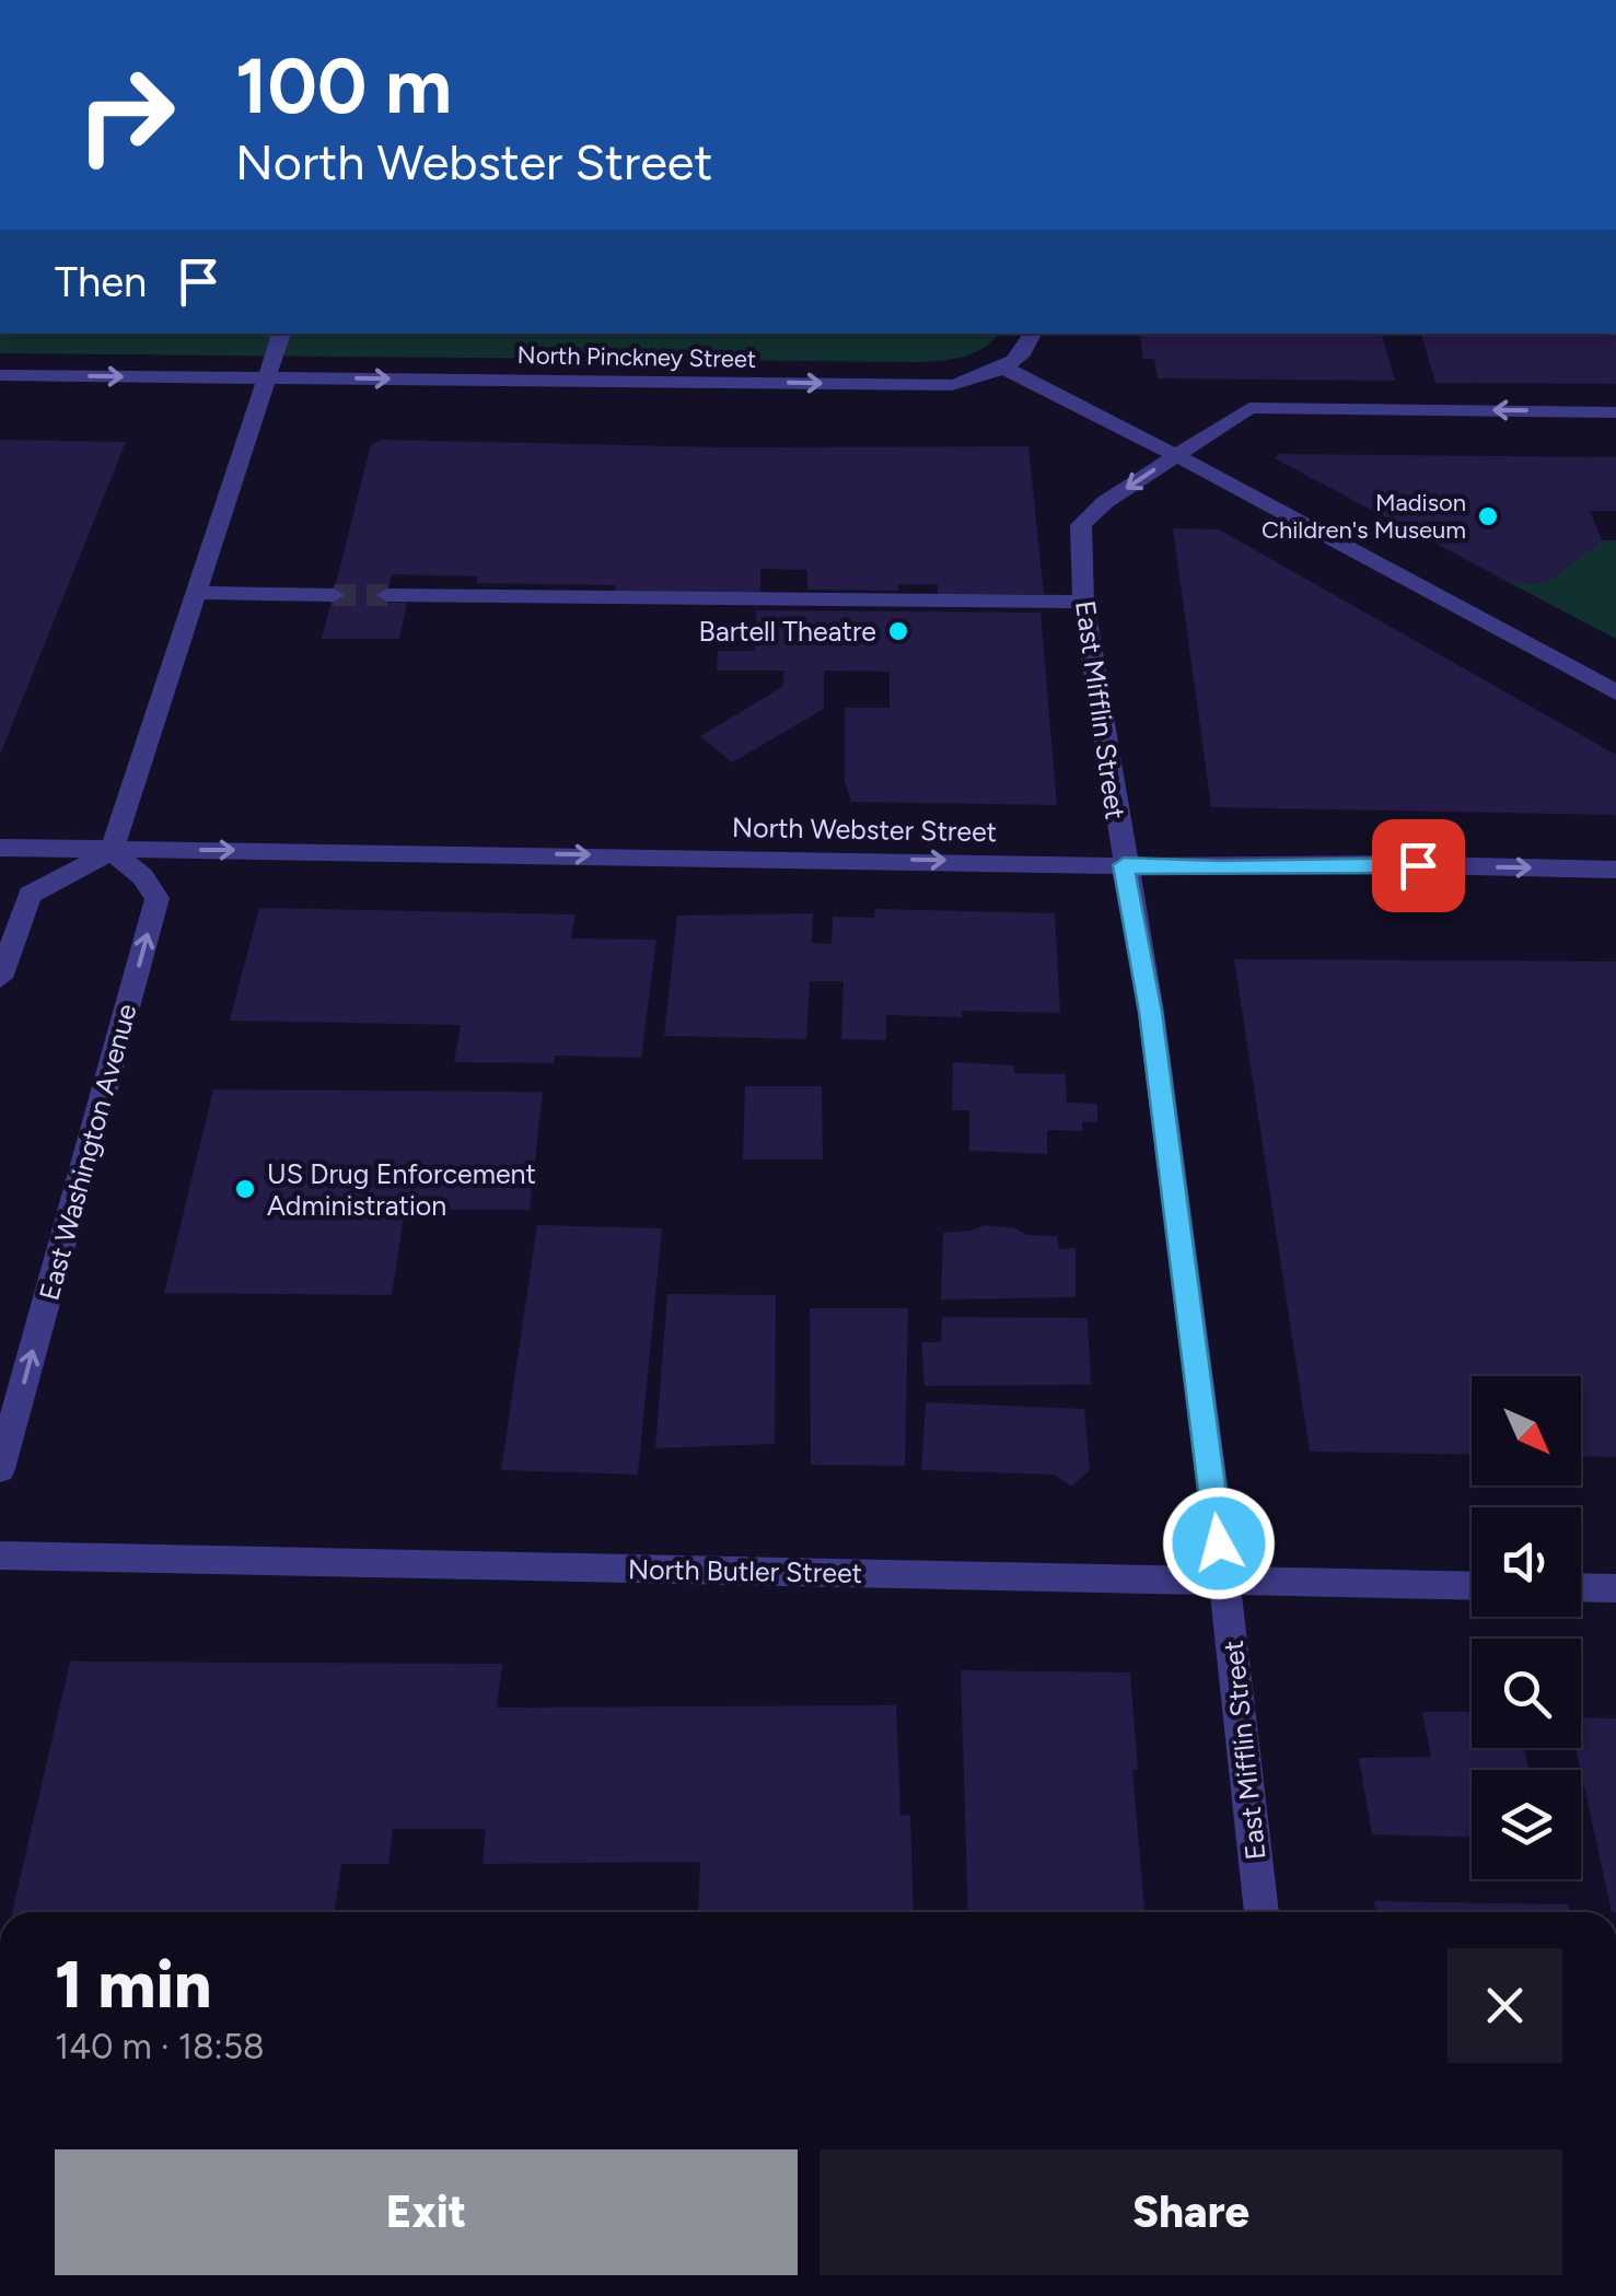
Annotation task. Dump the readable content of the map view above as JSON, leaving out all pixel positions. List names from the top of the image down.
{
  "streets": {
    "street": [
      "North Pinckney Street",
      "East Mifflin Street",
      "North Webster Street",
      "East Washington Avenue",
      "North Butler Street"
    ]
  },
  "crossings": [
    ["East Mifflin Street", "North Webster Street"],
    ["East Mifflin Street", "North Butler Street"],
    ["North Webster Street", "East Washington Avenue"]
  ],
  "one_way": ["North Webster Street", "East Washington Avenue"],
  "places": ["Madison Children's Museum", "Bartell Theatre", "US Drug Enforcement Administration"],
  "north": "bottom right",
  "page": {
    "turn": ["100 m", "North Webster Street"],
    "then": "Then",
    "heading": ["1 min", "140 m · 18:58"],
    "buttons": ["Exit", "Share"]
  }
}
